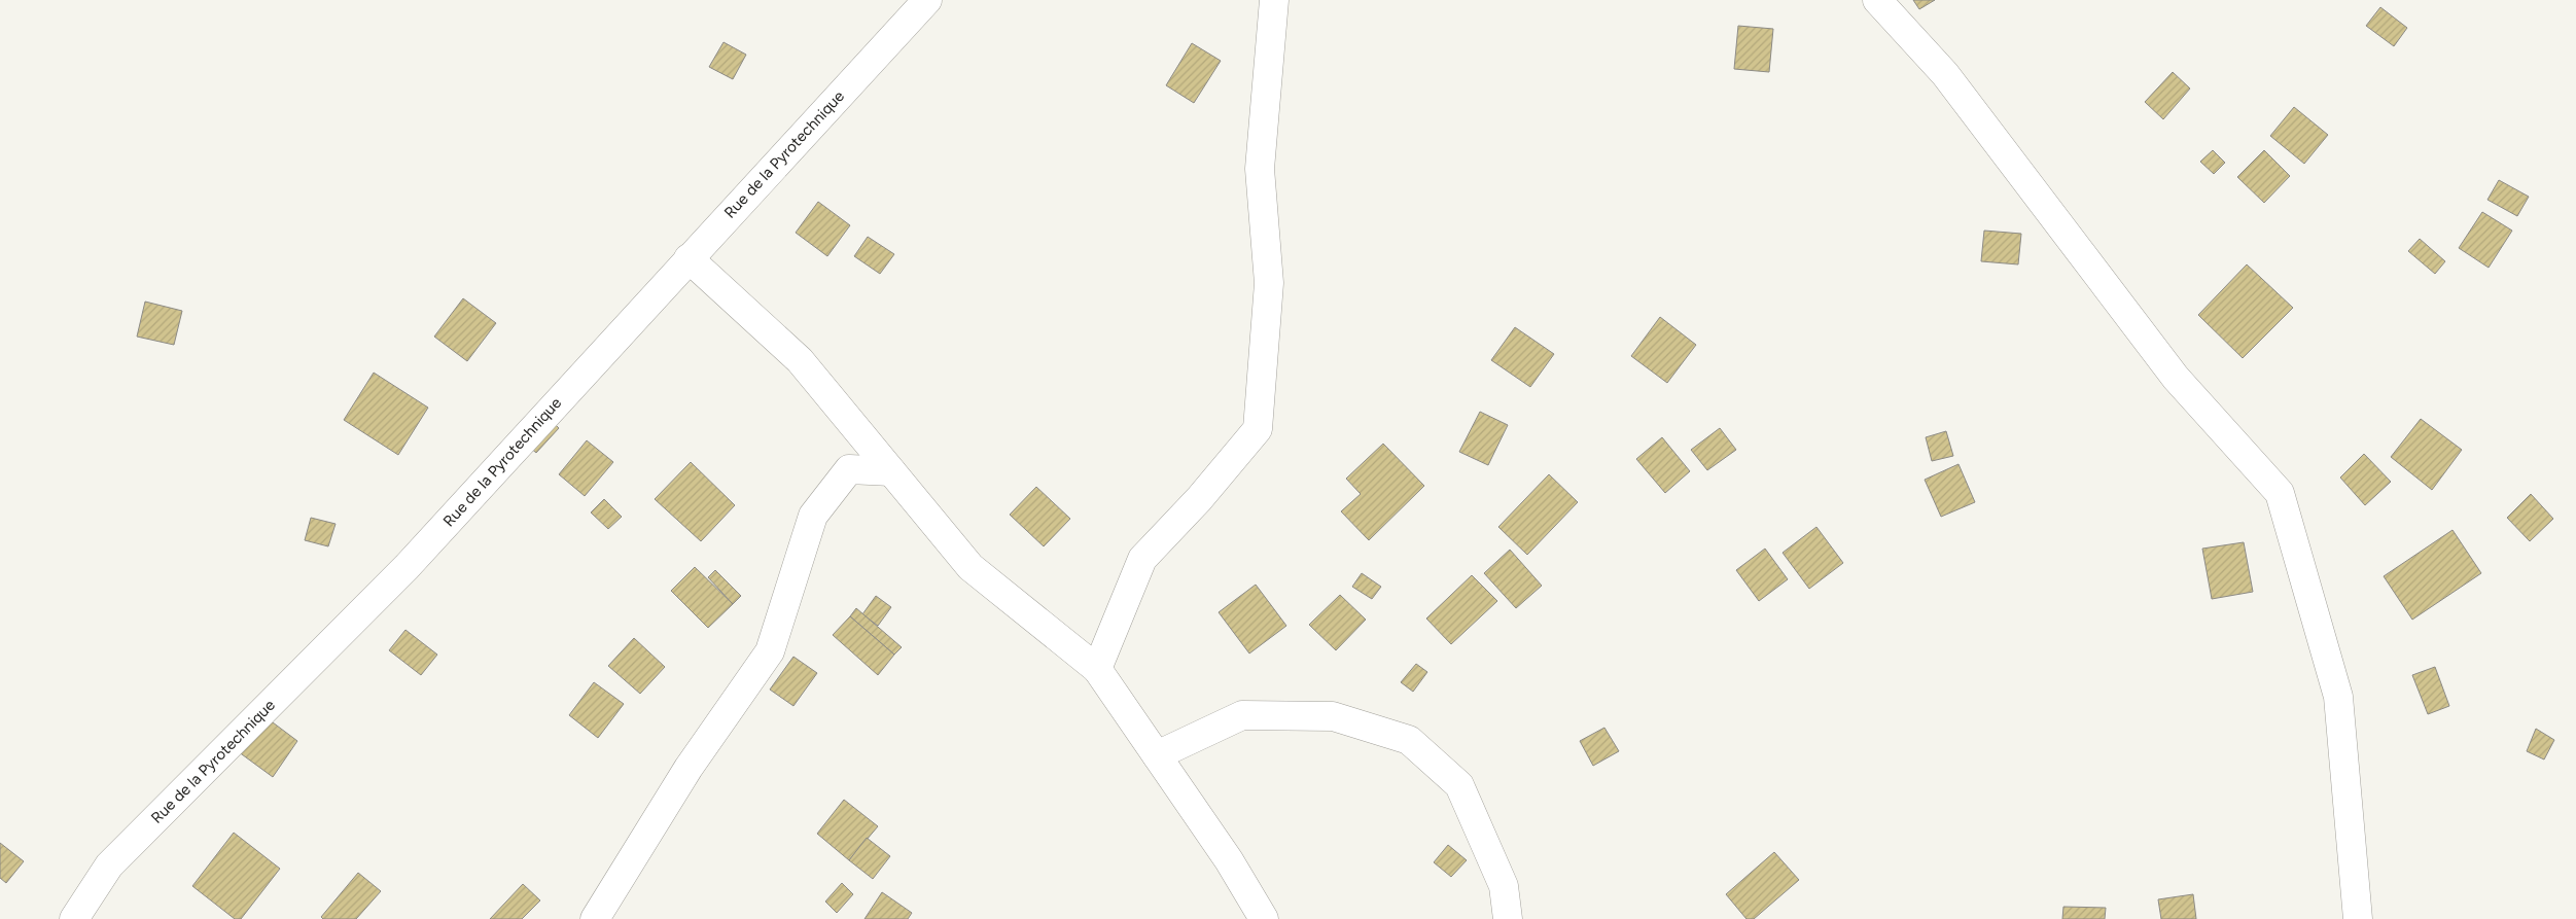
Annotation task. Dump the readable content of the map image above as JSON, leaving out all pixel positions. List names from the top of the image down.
{
  "streets": {
    "street": ["Rue de la Pyrotechnique"]
  }
}
